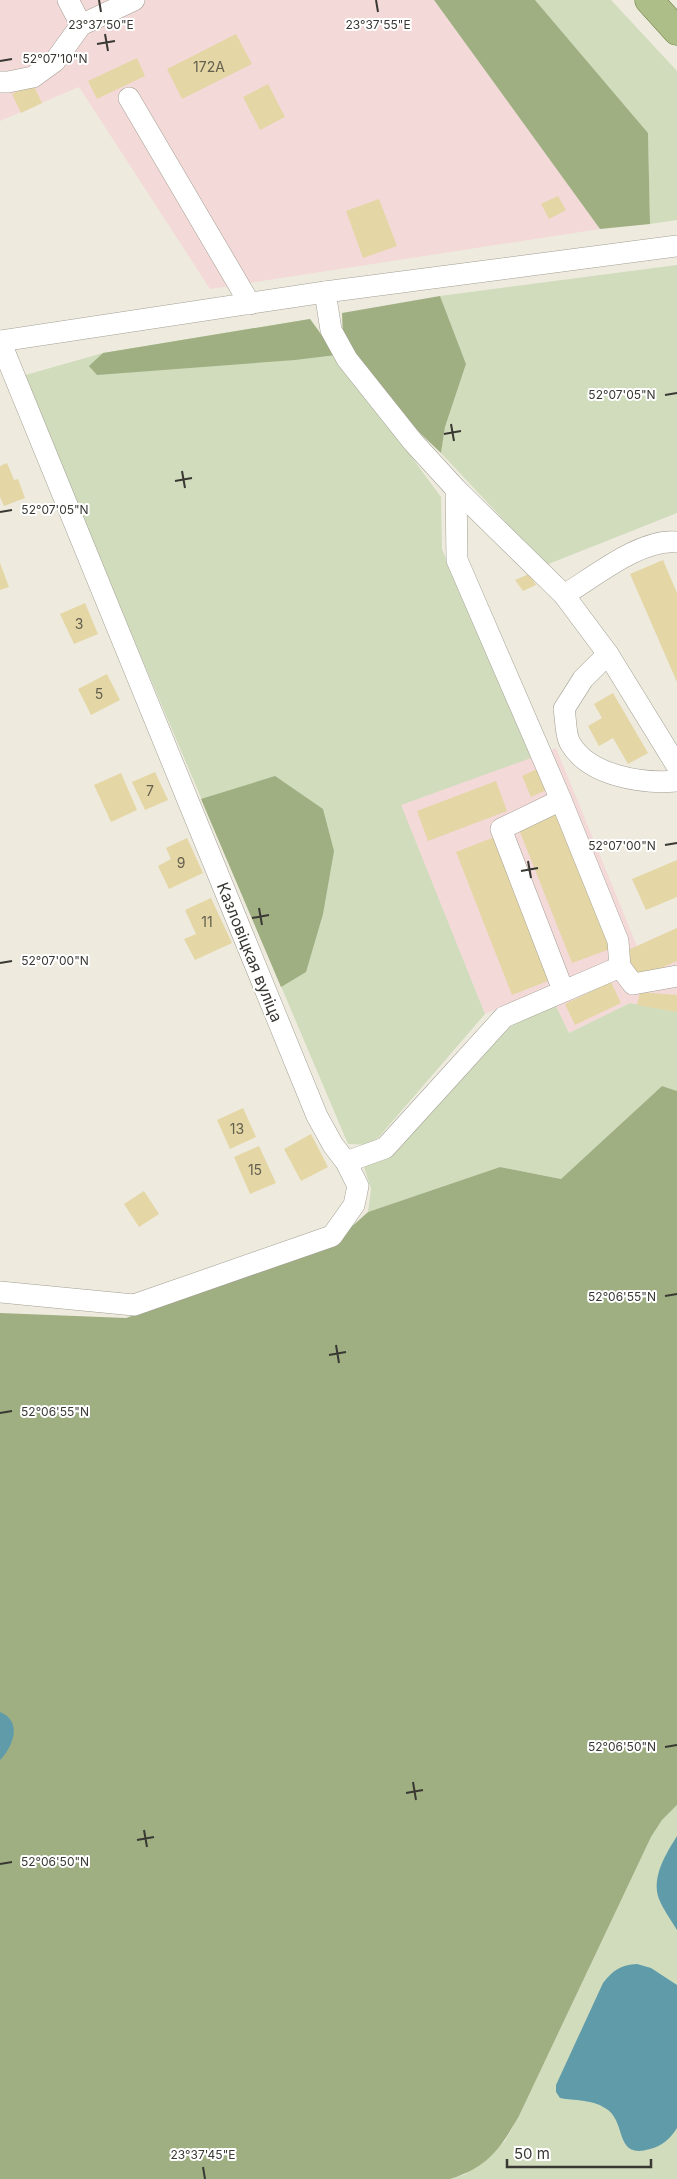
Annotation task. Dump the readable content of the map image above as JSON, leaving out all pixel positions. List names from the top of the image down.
{
  "streets": {
    "street": ["Казловіцкая вуліца"]
  },
  "house_numbers": [
    "172А",
    "3",
    "5",
    "7",
    "9",
    "11",
    "13",
    "15"
  ],
  "scale_bar": "50 m",
  "coordinates": [
    "23°37'50\"E",
    "23°37'55\"E",
    "52°07'10\"N",
    "52°07'05\"N",
    "52°07'00\"N",
    "52°06'55\"N",
    "52°06'50\"N",
    "23°37'45\"E"
  ]
}
